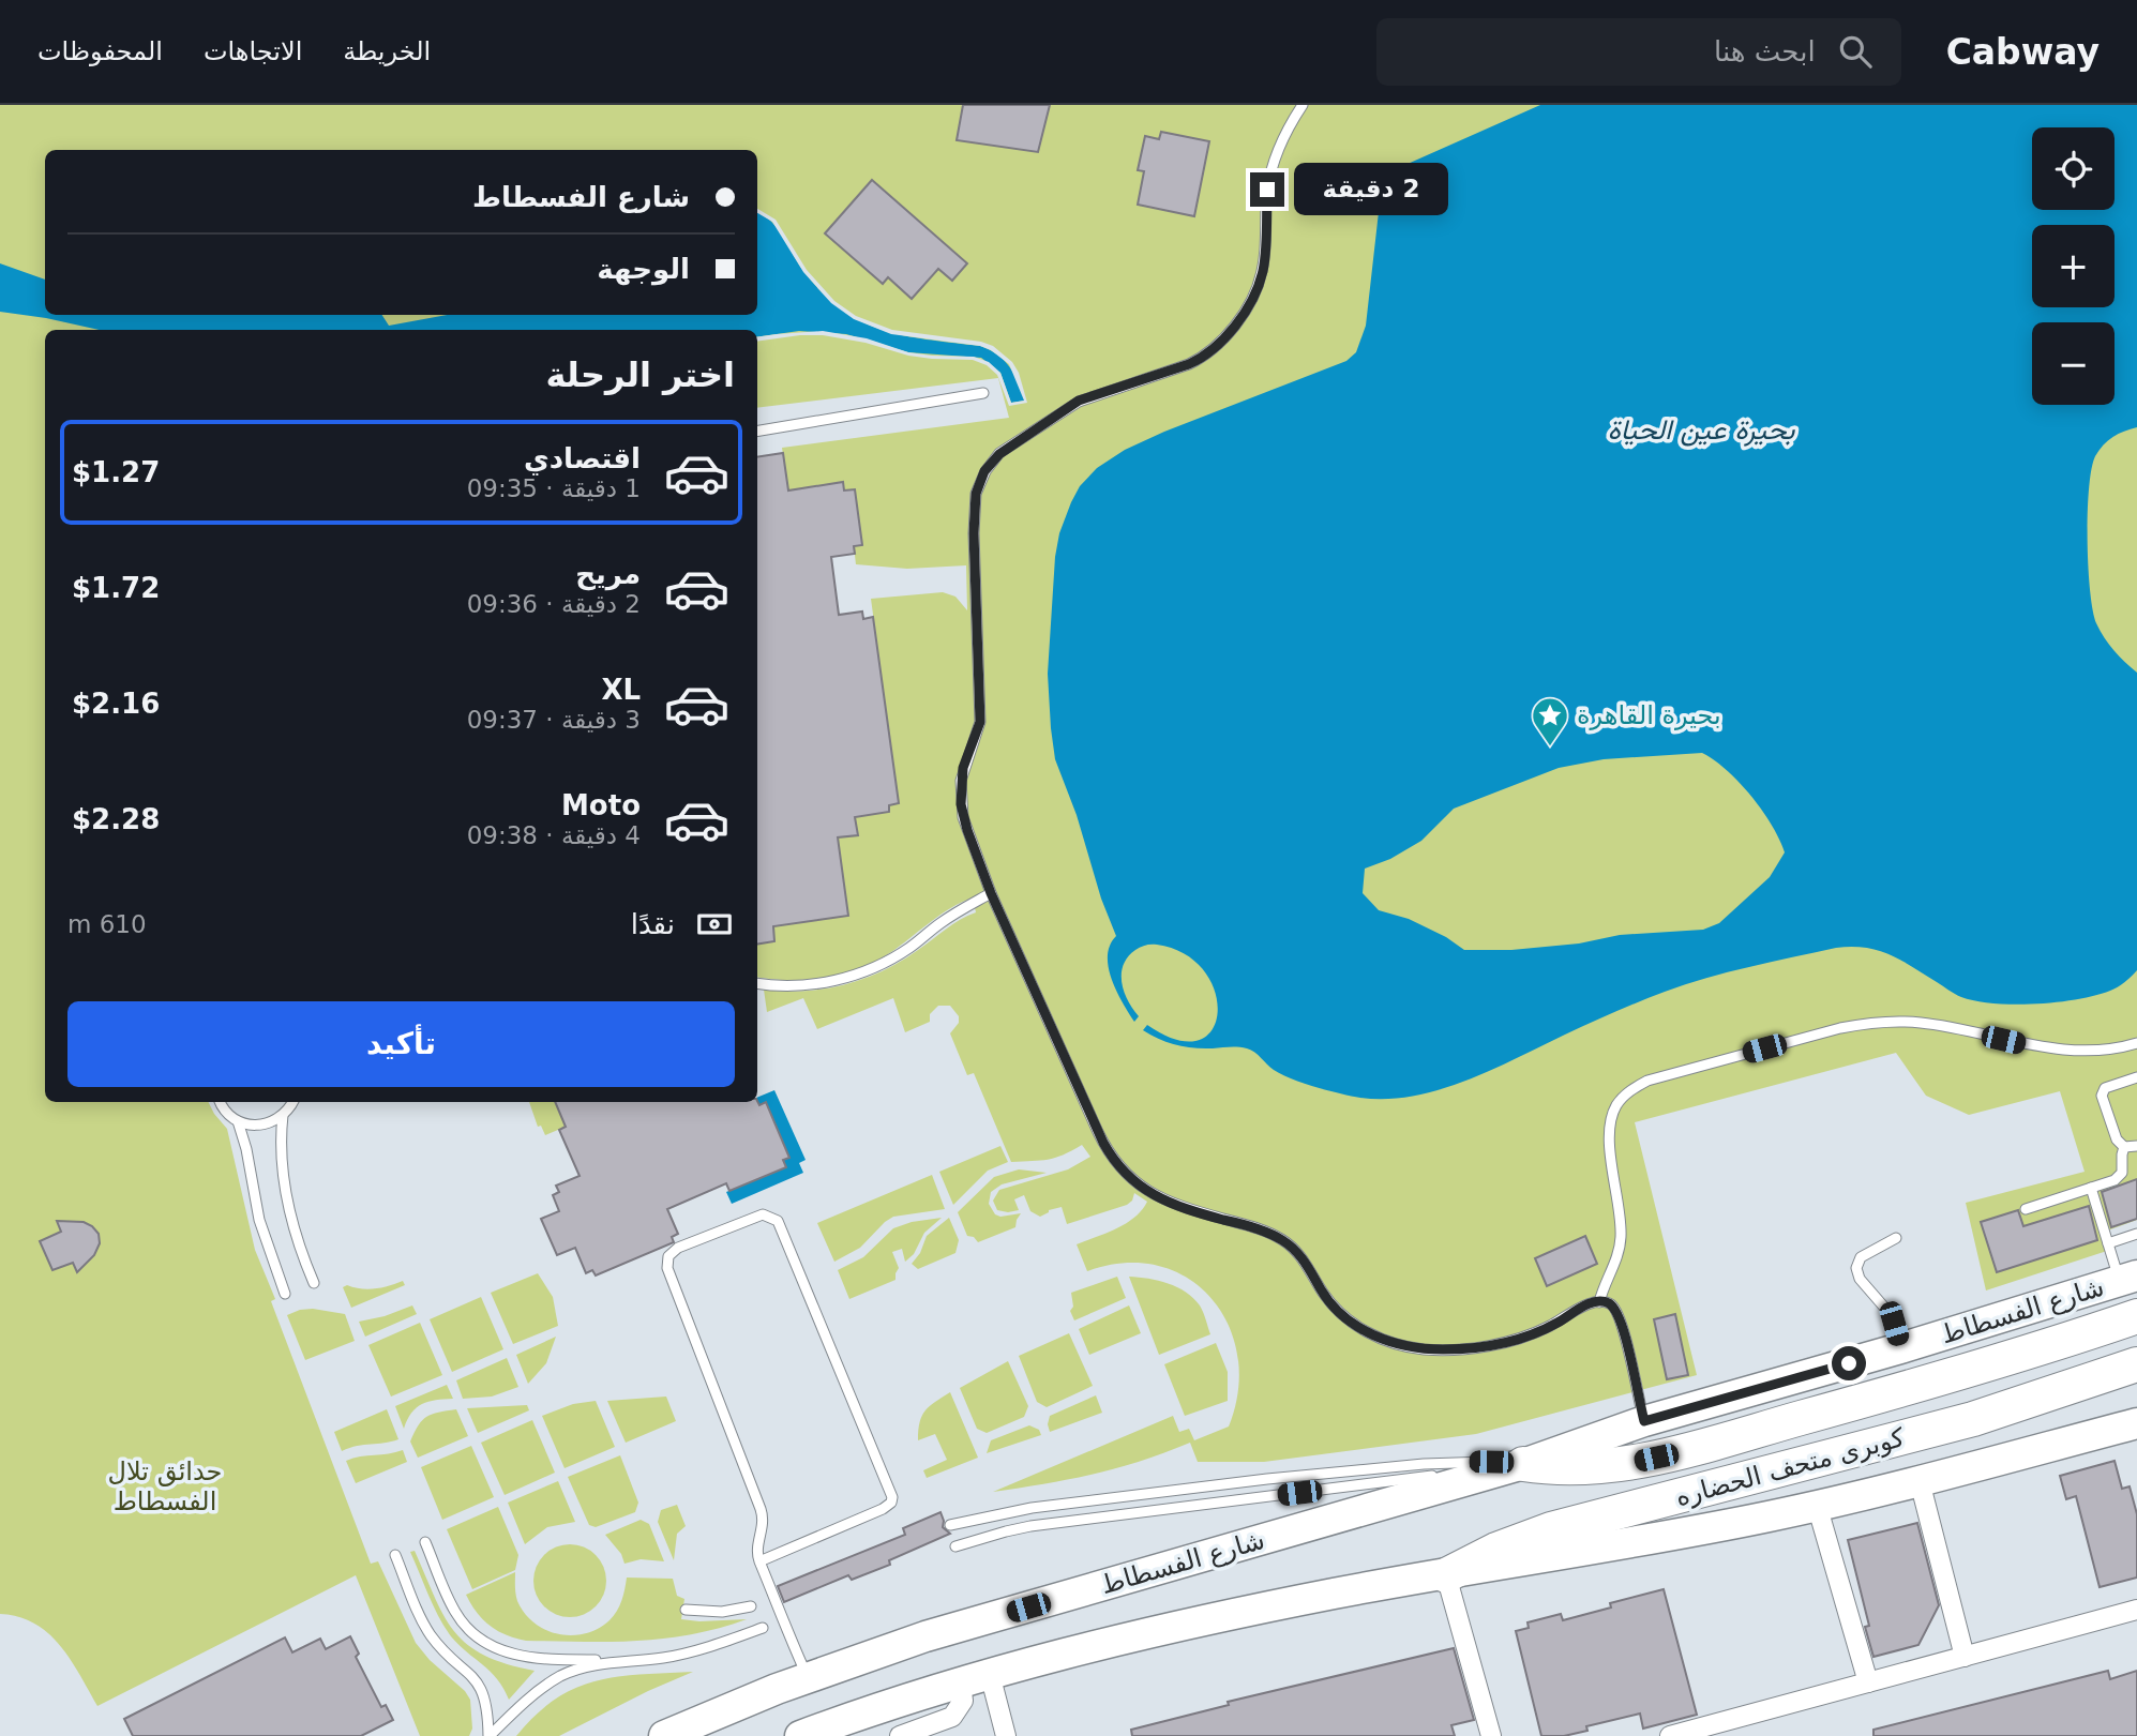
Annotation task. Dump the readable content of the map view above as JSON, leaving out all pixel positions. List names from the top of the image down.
{
  "streets": {
    "highway": ["كوبرى متحف الحضاره"],
    "main road": ["شارع الفسطاط"]
  },
  "crossings": [
    ["شارع الفسطاط", "كوبرى متحف الحضاره"]
  ],
  "water": ["بحيرة عين الحياة"],
  "parks": ["حدائق تلال الفسطاط"],
  "places": {
    "place": ["بحيرة القاهرة"]
  },
  "page": {
    "header": "Cabway",
    "search": "ابحث هنا",
    "nav": ["الخريطة", "الاتجاهات", "المحفوظات"],
    "map_buttons": ["+", "−"],
    "banner": ["شارع الفسطاط", "الوجهة"],
    "bubble": "2 دقيقة",
    "heading": "اختر الرحلة",
    "list": [
      {
        "name": "اقتصادي",
        "note": "1 دقيقة · 09:35",
        "value": "$1.27"
      },
      {
        "name": "مريح",
        "note": "2 دقيقة · 09:36",
        "value": "$1.72"
      },
      {
        "name": "XL",
        "note": "3 دقيقة · 09:37",
        "value": "$2.16"
      },
      {
        "name": "Moto",
        "note": "4 دقيقة · 09:38",
        "value": "$2.28"
      }
    ],
    "pay": ["نقدًا", "610 m"],
    "buttons": "تأكيد"
  }
}
